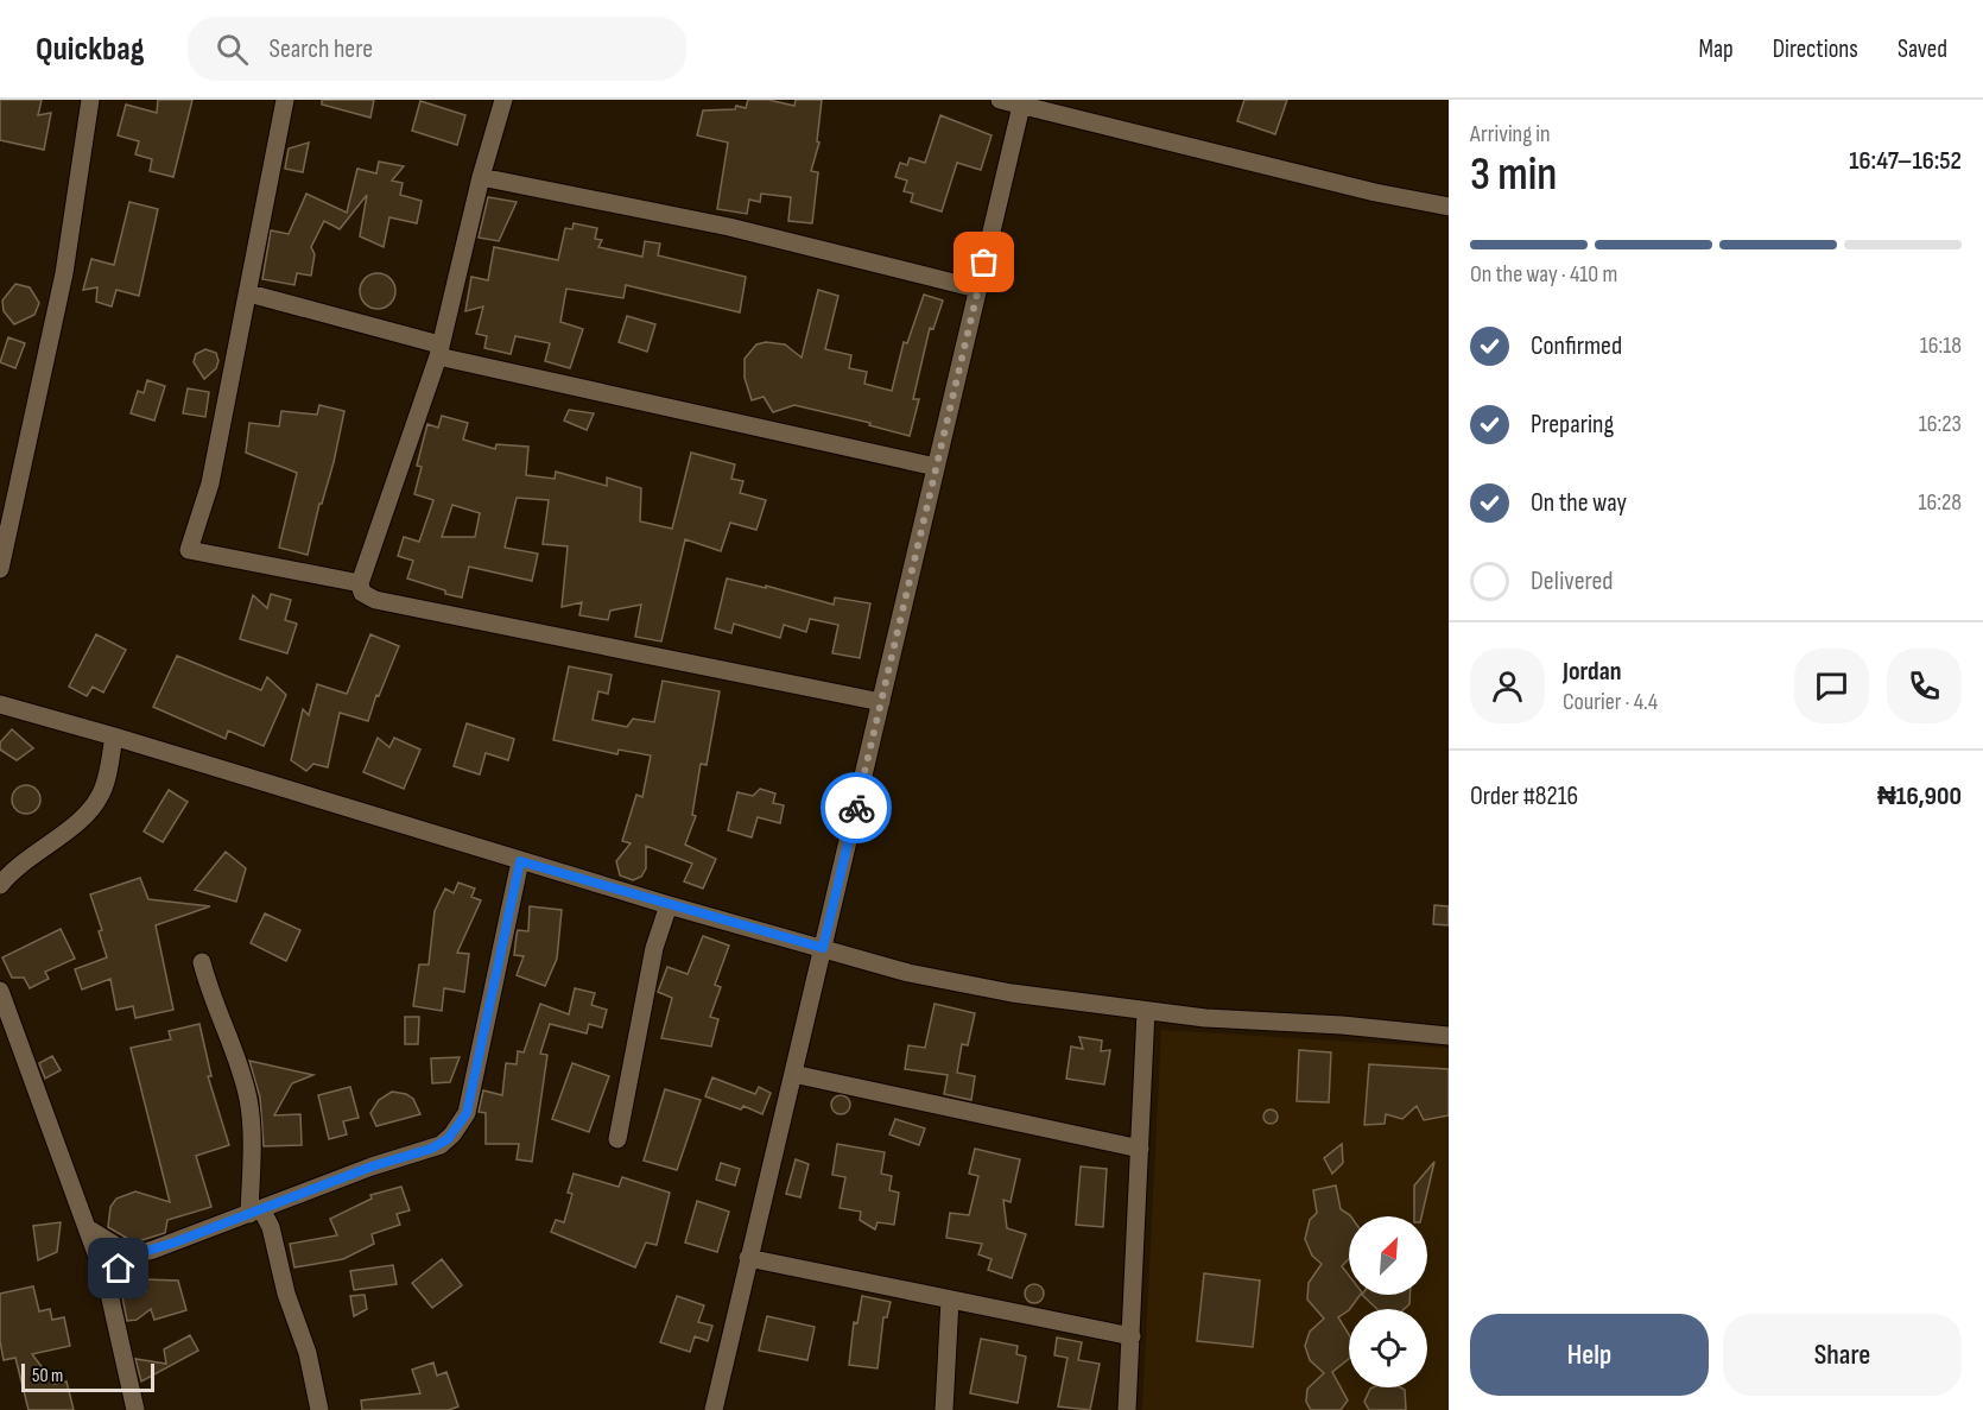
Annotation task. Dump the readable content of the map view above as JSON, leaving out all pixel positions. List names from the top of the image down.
{
  "scale_bar": "50 m",
  "north": "top right",
  "page": {
    "header": "Quickbag",
    "search": "Search here",
    "nav": ["Map", "Directions", "Saved"],
    "heading": ["3 min", "Arriving in", "16:47–16:52"],
    "panel": [
      "Jordan",
      "Courier · 4.4",
      "Order #8216",
      "₦16,900"
    ],
    "bar": "On the way · 410 m",
    "list": [
      ["Confirmed", "16:18"],
      ["Preparing", "16:23"],
      ["On the way", "16:28"],
      "Delivered"
    ],
    "buttons": ["Help", "Share"],
    "scale": "50 m"
  }
}
